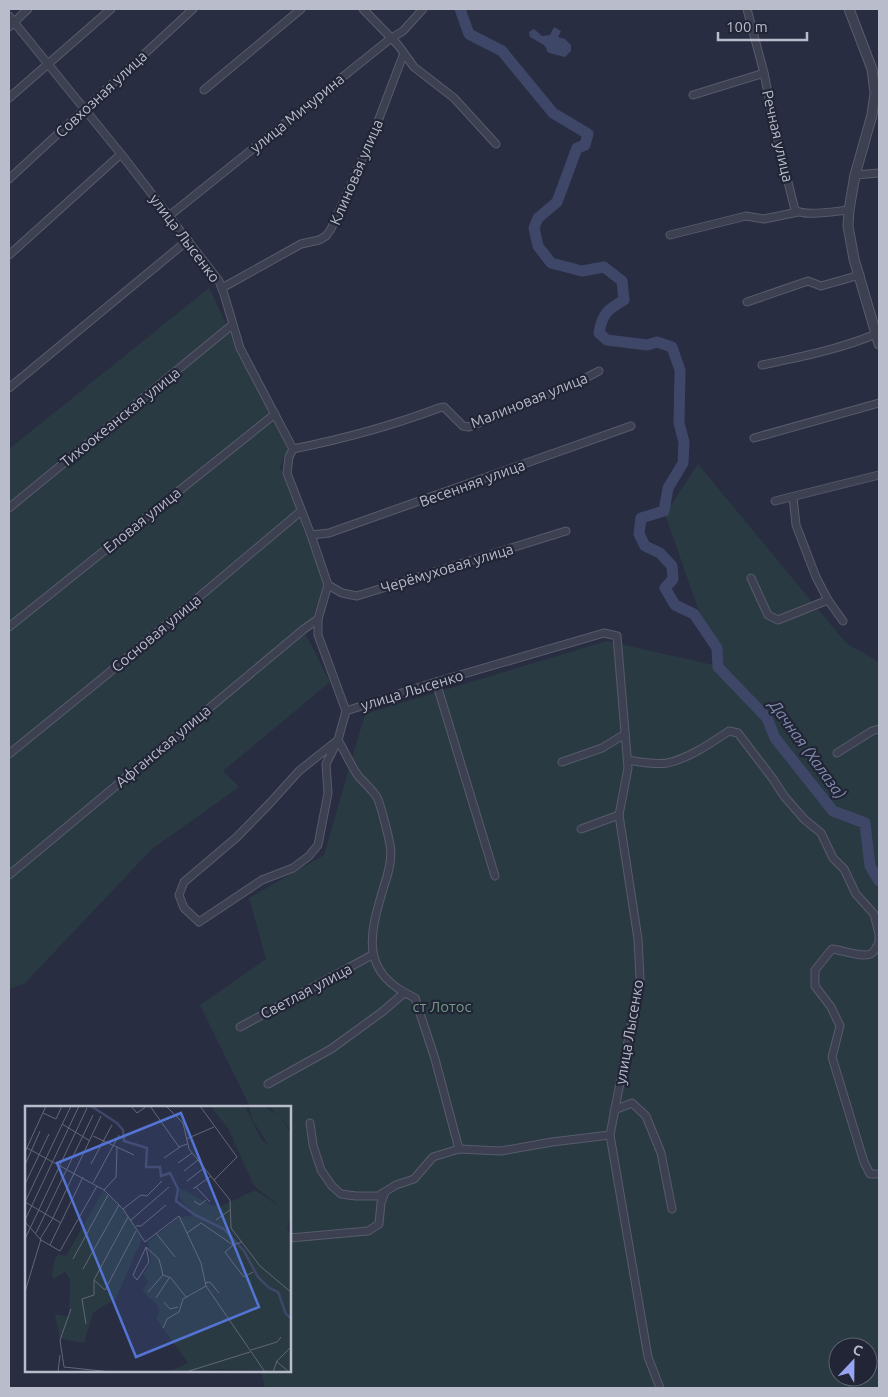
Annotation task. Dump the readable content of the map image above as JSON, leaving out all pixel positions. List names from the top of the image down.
{
  "streets": {
    "street": [
      "Совхозная улица",
      "улица Мичурина",
      "Речная улица",
      "Клиновая улица",
      "улица Лысенко",
      "Малиновая улица",
      "Тихоокеанская улица",
      "Весенняя улица",
      "Еловая улица",
      "Черёмуховая улица",
      "Сосновая улица",
      "Афганская улица",
      "Светлая улица"
    ]
  },
  "crossings": [
    ["Совхозная улица", "улица Лысенко"],
    ["улица Мичурина", "улица Лысенко"],
    ["Клиновая улица", "улица Лысенко"],
    ["улица Лысенко", "Малиновая улица"],
    ["улица Лысенко", "Тихоокеанская улица"],
    ["улица Лысенко", "Еловая улица"],
    ["улица Лысенко", "Черёмуховая улица"],
    ["улица Лысенко", "Афганская улица"]
  ],
  "water": ["Дачная (Халаза)"],
  "parks": ["ст Лотос"],
  "scale_bar": "100 m",
  "north": "top"
}
